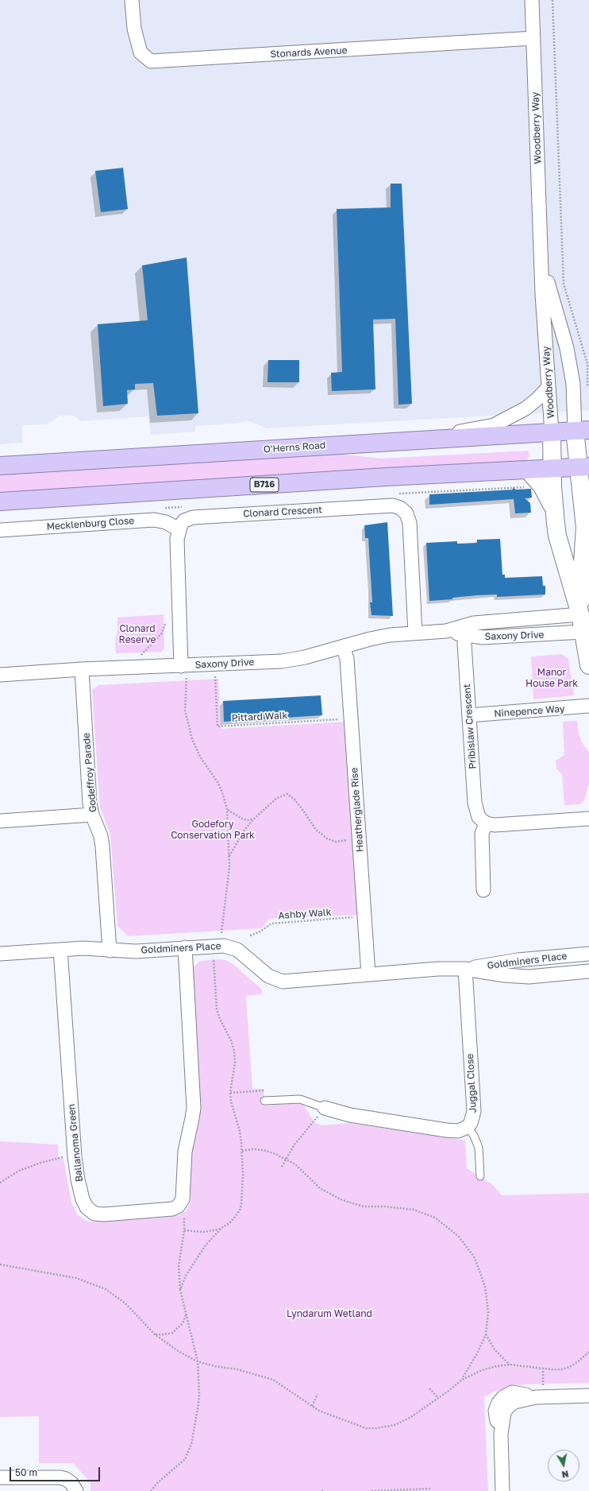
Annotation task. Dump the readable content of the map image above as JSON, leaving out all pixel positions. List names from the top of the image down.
{
  "streets": {
    "main road": ["O'Herns Road", "B716"],
    "street": [
      "Stonards Avenue",
      "Woodberry Way",
      "Clonard Crescent",
      "Mecklenburg Close",
      "Saxony Drive",
      "Ninepence Way",
      "Pribislaw Crescent",
      "Godeffroy Parade",
      "Heatherglade Rise",
      "Goldminers Place",
      "Juggal Close",
      "Ballanoma Green"
    ],
    "path": ["Pittard Walk", "Ashby Walk"]
  },
  "crossings": [
    ["Stonards Avenue", "Woodberry Way"],
    ["Woodberry Way", "O'Herns Road"],
    ["Clonard Crescent", "Mecklenburg Close"],
    ["Clonard Crescent", "Saxony Drive"],
    ["Saxony Drive", "Pribislaw Crescent"],
    ["Saxony Drive", "Godeffroy Parade"],
    ["Saxony Drive", "Heatherglade Rise"],
    ["Ninepence Way", "Pribislaw Crescent"],
    ["Pittard Walk", "Heatherglade Rise"],
    ["Godeffroy Parade", "Goldminers Place"],
    ["Heatherglade Rise", "Ashby Walk"],
    ["Heatherglade Rise", "Goldminers Place"],
    ["Goldminers Place", "Juggal Close"],
    ["Goldminers Place", "Ballanoma Green"]
  ],
  "parks": [
    "Clonard Reserve",
    "Manor House Park",
    "Godefory Conservation Park",
    "Lyndarum Wetland"
  ],
  "scale_bar": "50 m",
  "north": "bottom"
}
